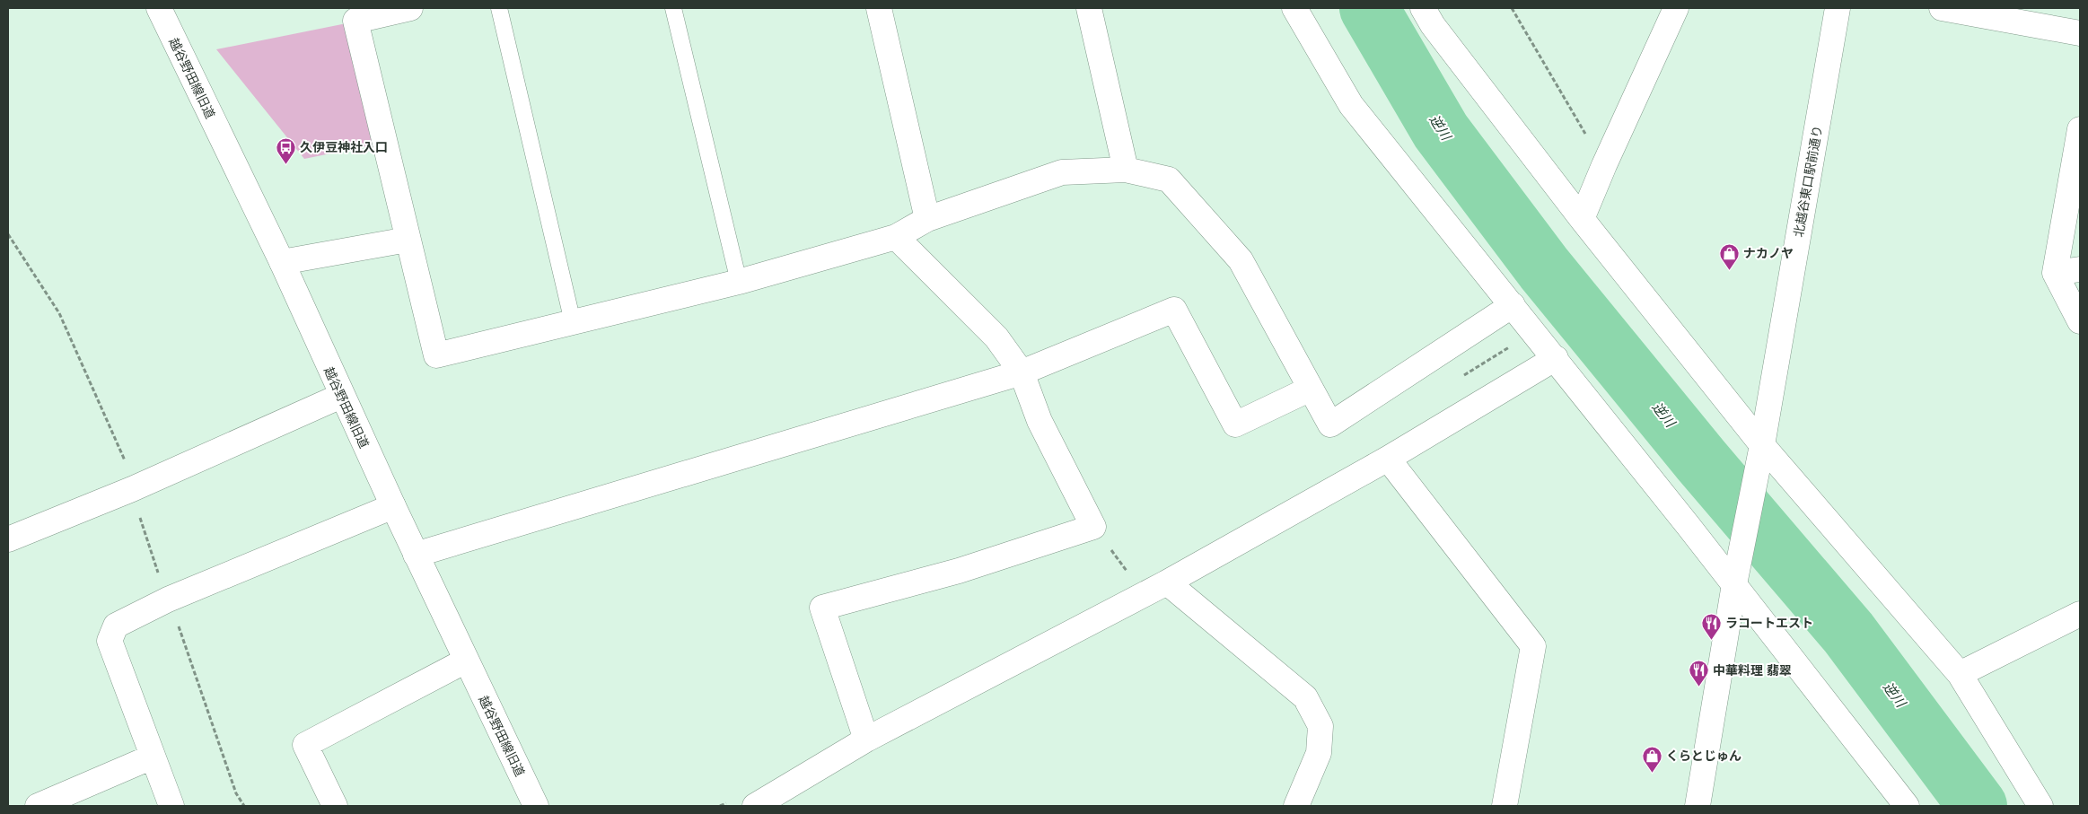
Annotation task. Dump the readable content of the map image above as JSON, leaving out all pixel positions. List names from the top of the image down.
{
  "streets": {
    "street": ["越谷野田線旧道", "北越谷東口駅前通り"]
  },
  "water": ["逆川"],
  "places": {
    "bus stop": ["久伊豆神社入口"],
    "shop": ["ナカノヤ", "くらとじゅん"],
    "restaurant": ["ラコートエスト", "中華料理 翡翠"]
  }
}
